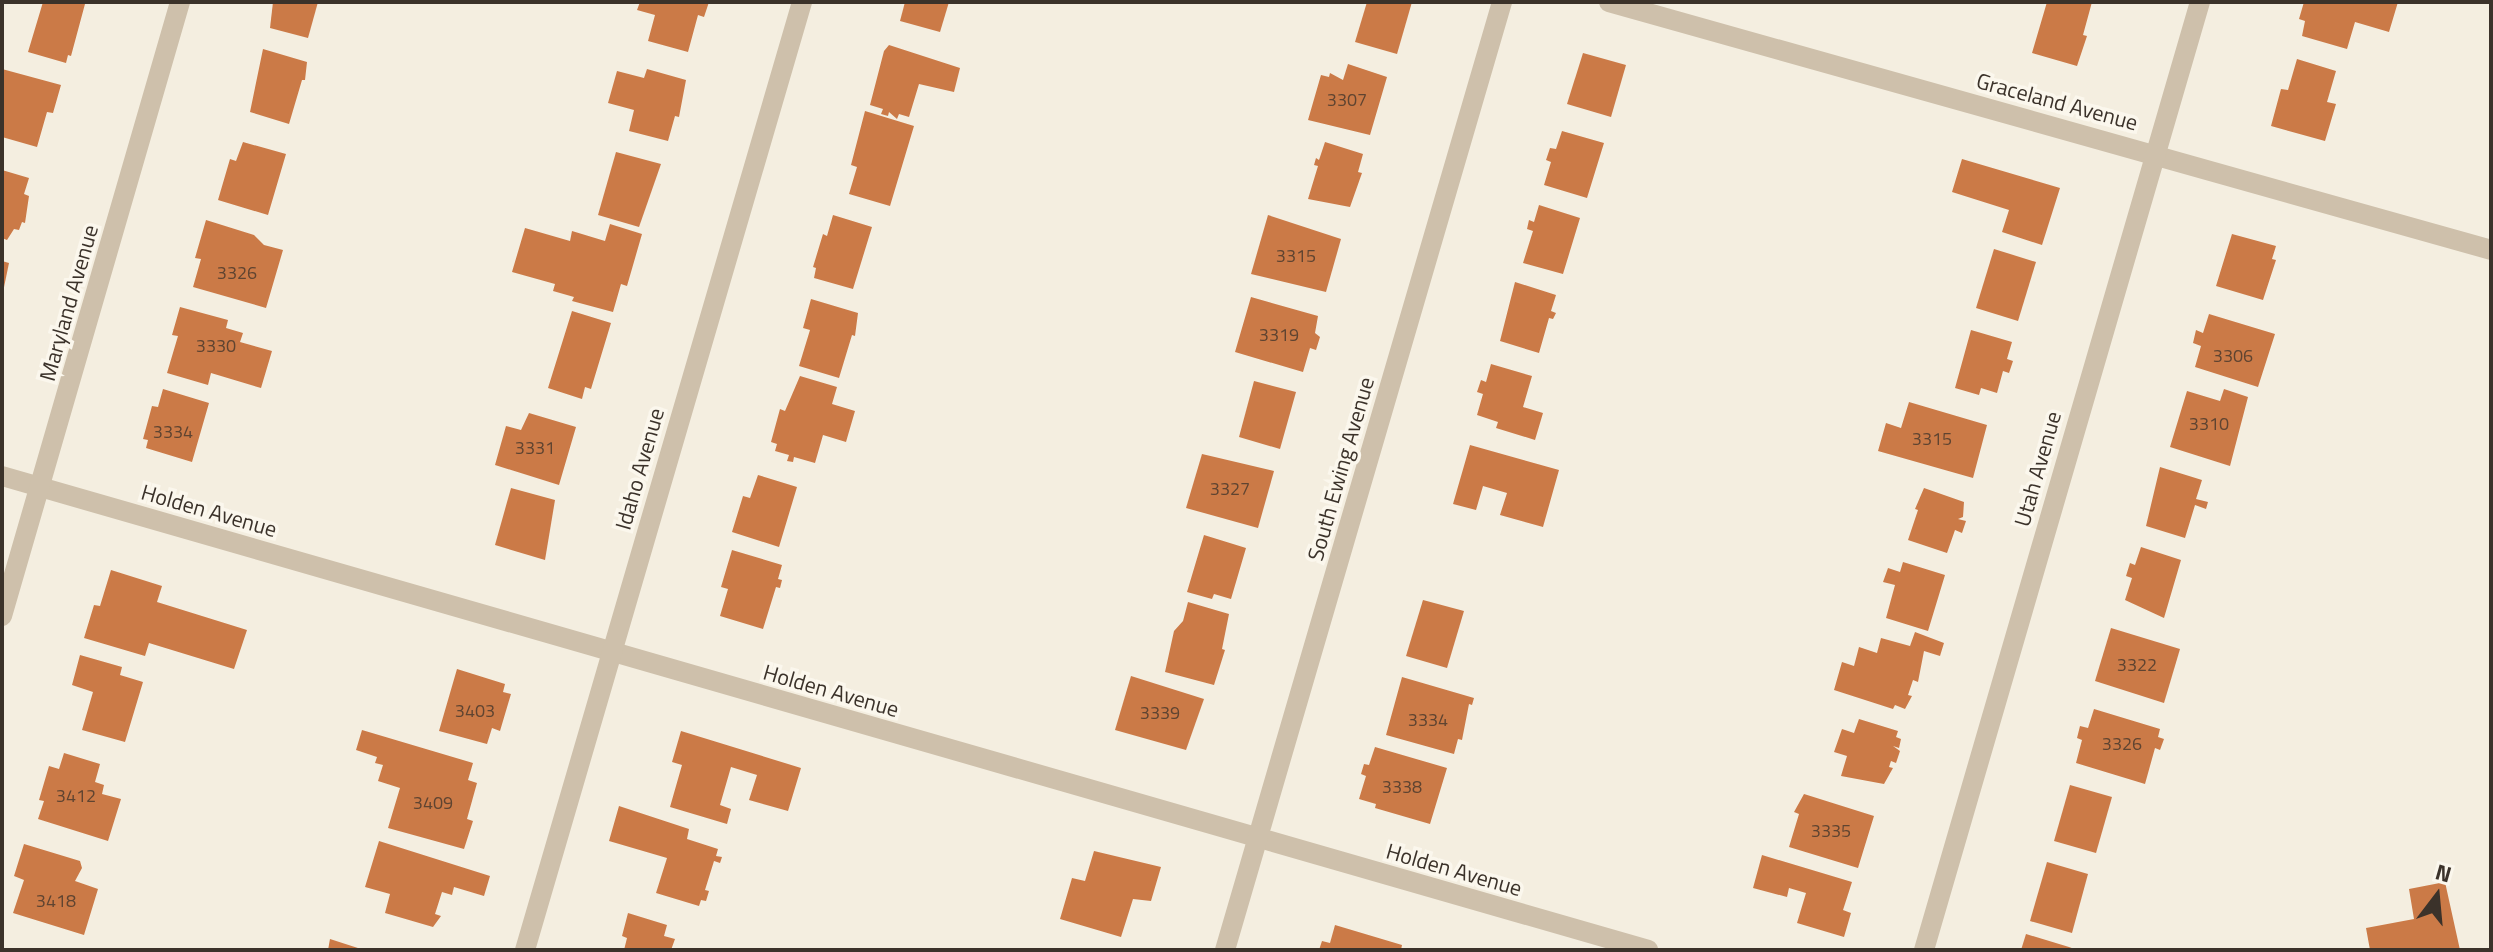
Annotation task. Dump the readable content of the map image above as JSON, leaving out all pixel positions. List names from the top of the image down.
{
  "streets": {
    "street": [
      "Graceland Avenue",
      "Maryland Avenue",
      "Idaho Avenue",
      "South Ewing Avenue",
      "Utah Avenue",
      "Holden Avenue"
    ]
  },
  "crossings": [
    ["Graceland Avenue", "Utah Avenue"],
    ["Maryland Avenue", "Holden Avenue"],
    ["Idaho Avenue", "Holden Avenue"],
    ["South Ewing Avenue", "Holden Avenue"]
  ],
  "house_numbers": [
    "3307",
    "3315",
    "3326",
    "3319",
    "3330",
    "3306",
    "3310",
    "3334",
    "3315",
    "3331",
    "3327",
    "3322",
    "3403",
    "3339",
    "3334",
    "3326",
    "3338",
    "3412",
    "3409",
    "3335",
    "3418"
  ],
  "north": "top"
}
